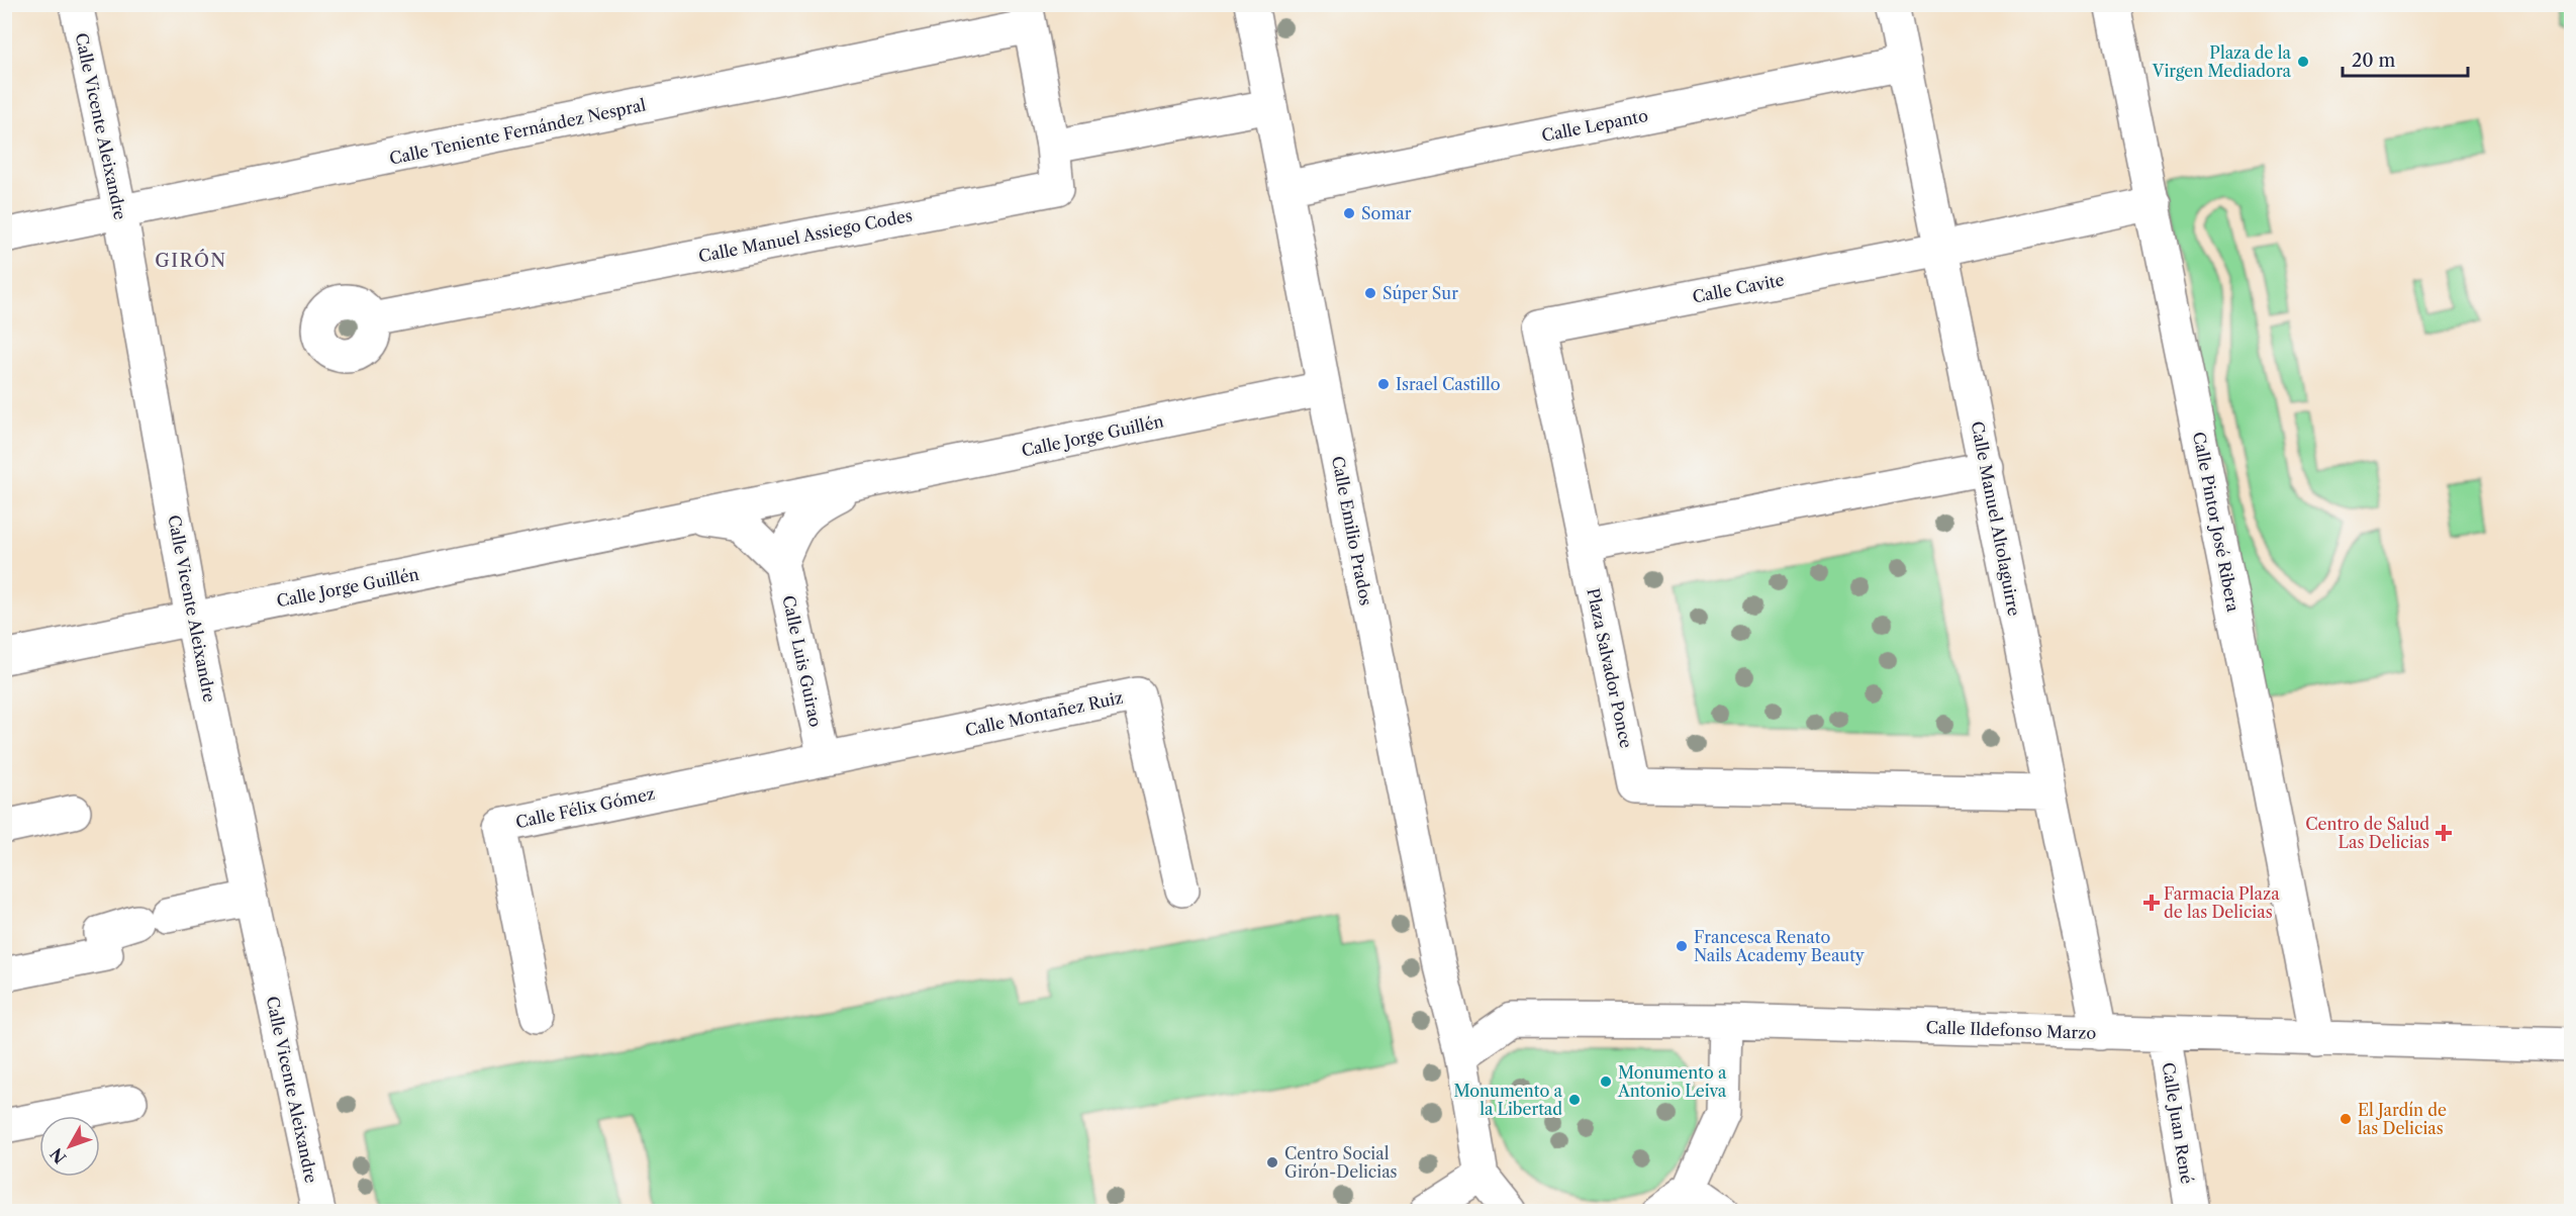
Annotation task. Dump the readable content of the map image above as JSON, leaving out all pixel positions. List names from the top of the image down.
{
  "streets": {
    "street": [
      "Calle Lepanto",
      "Calle Vicente Aleixandre",
      "Calle Teniente Fernández Nespral",
      "Calle Manuel Assiego Codes",
      "Calle Cavite",
      "Calle Jorge Guillén",
      "Calle Manuel Altolaguirre",
      "Calle Pintor José Ribera",
      "Calle Emilio Prados",
      "Calle Luis Guirao",
      "Plaza Salvador Ponce",
      "Calle Montañez Ruiz",
      "Calle Félix Gómez",
      "Calle Ildefonso Marzo",
      "Calle Juan René"
    ]
  },
  "crossings": [
    ["Calle Lepanto", "Calle Manuel Altolaguirre"],
    ["Calle Lepanto", "Calle Emilio Prados"],
    ["Calle Vicente Aleixandre", "Calle Teniente Fernández Nespral"],
    ["Calle Vicente Aleixandre", "Calle Jorge Guillén"],
    ["Calle Teniente Fernández Nespral", "Calle Manuel Assiego Codes"],
    ["Calle Cavite", "Calle Manuel Altolaguirre"],
    ["Calle Cavite", "Calle Pintor José Ribera"],
    ["Calle Cavite", "Plaza Salvador Ponce"],
    ["Calle Jorge Guillén", "Calle Emilio Prados"],
    ["Calle Jorge Guillén", "Calle Luis Guirao"],
    ["Calle Manuel Altolaguirre", "Plaza Salvador Ponce"],
    ["Calle Manuel Altolaguirre", "Calle Ildefonso Marzo"],
    ["Calle Pintor José Ribera", "Calle Ildefonso Marzo"],
    ["Calle Emilio Prados", "Calle Ildefonso Marzo"],
    ["Calle Luis Guirao", "Calle Montañez Ruiz"],
    ["Calle Luis Guirao", "Calle Félix Gómez"],
    ["Calle Montañez Ruiz", "Calle Félix Gómez"],
    ["Calle Ildefonso Marzo", "Calle Juan René"]
  ],
  "districts": ["GIRÓN"],
  "places": {
    "other": [
      "Plaza de la Virgen Mediadora",
      "Somar",
      "Súper Sur",
      "Israel Castillo",
      "Francesca Renato Nails Academy Beauty",
      "Monumento a Antonio Leiva",
      "Monumento a la Libertad",
      "El Jardín de las Delicias",
      "Centro Social Girón-Delicias"
    ],
    "health": ["Centro de Salud Las Delicias", "Farmacia Plaza de las Delicias"]
  },
  "scale_bar": "20 m",
  "north": "bottom left"
}
